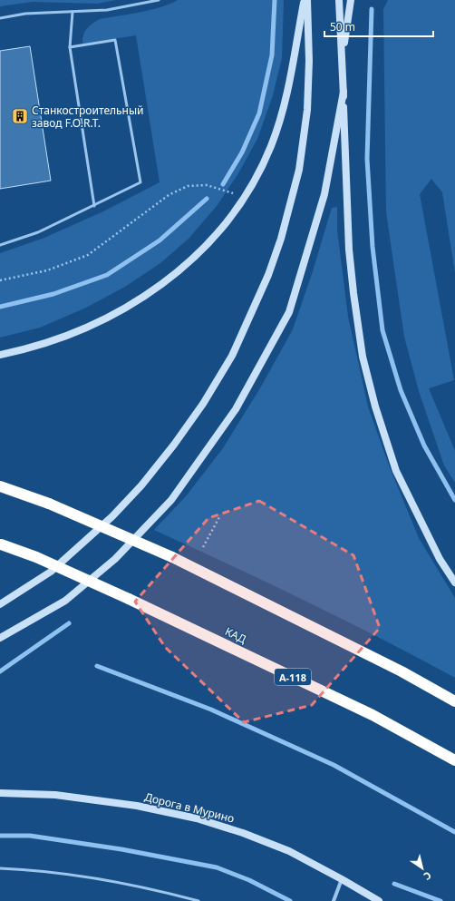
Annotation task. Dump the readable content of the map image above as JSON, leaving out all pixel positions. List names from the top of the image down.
{
  "streets": {
    "highway": ["КАД", "А-118"],
    "main road": ["Дорога в Мурино"]
  },
  "places": {
    "building": ["Станкостроительный завод F.O.R.T."]
  },
  "scale_bar": "50 m",
  "north": "bottom right"
}
